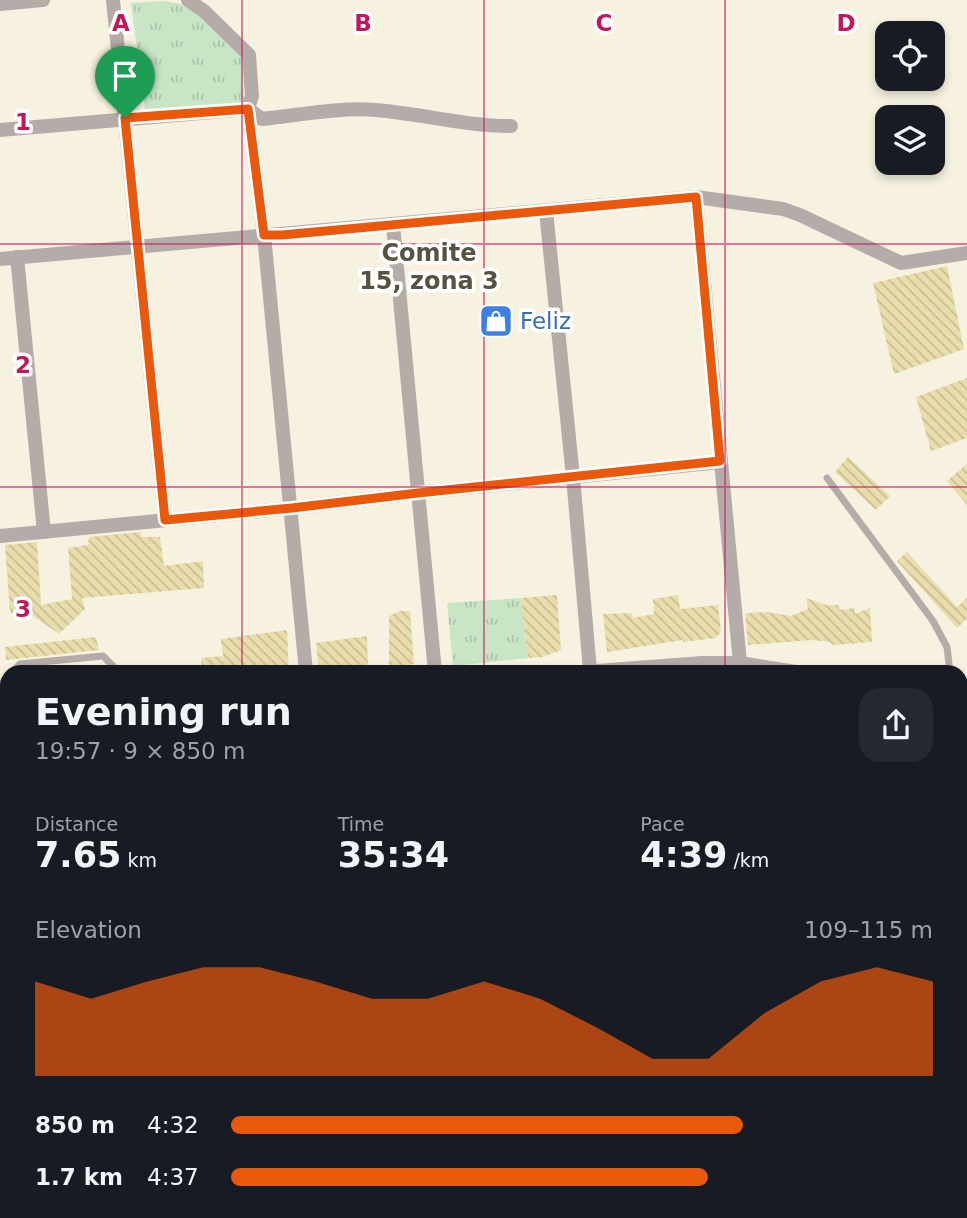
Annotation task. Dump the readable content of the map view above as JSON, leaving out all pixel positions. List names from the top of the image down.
{
  "districts": ["Comite 15, zona 3"],
  "places": {
    "shop": ["Feliz"]
  },
  "page": {
    "heading": ["Evening run", "19:57 · 9 × 850 m"],
    "stats": [
      ["Distance", "7.65 km"],
      ["Time", "35:34"],
      ["Pace", "4:39 /km"]
    ],
    "chart": ["Elevation", "109–115 m"],
    "list": [
      {
        "name": "850 m",
        "note": "4:32"
      },
      {
        "name": "1.7 km",
        "note": "4:37"
      }
    ]
  },
  "grid": {
    "columns": [
      "A",
      "B",
      "C",
      "D"
    ],
    "rows": ["1", "2", "3"]
  }
}
